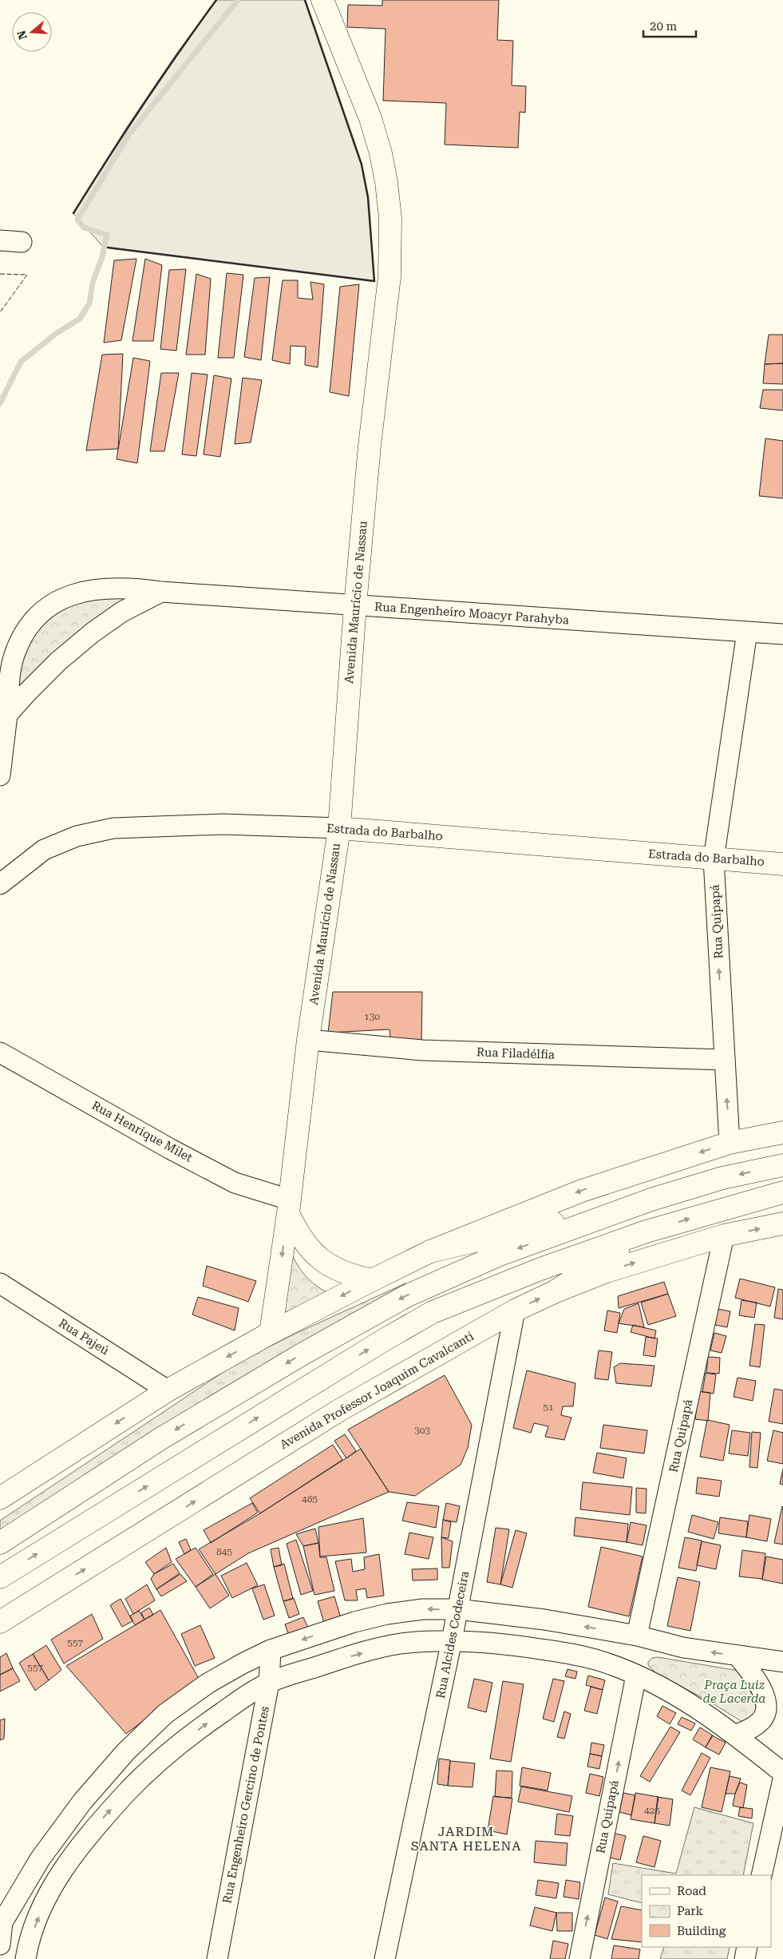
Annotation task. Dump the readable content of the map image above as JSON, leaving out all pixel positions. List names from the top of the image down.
{
  "streets": {
    "main road": ["Avenida Maurício de Nassau", "Estrada do Barbalho", "Avenida Professor Joaquim Cavalcanti"],
    "street": [
      "Rua Engenheiro Moacyr Parahyba",
      "Rua Quipapá",
      "Rua Filadélfia",
      "Rua Henrique Milet",
      "Rua Pajeú",
      "Rua Alcides Codeceira",
      "Rua Engenheiro Gercino de Pontes"
    ]
  },
  "crossings": [
    ["Avenida Maurício de Nassau", "Rua Engenheiro Moacyr Parahyba"],
    ["Avenida Maurício de Nassau", "Estrada do Barbalho"],
    ["Avenida Maurício de Nassau", "Rua Filadélfia"],
    ["Avenida Maurício de Nassau", "Rua Henrique Milet"],
    ["Rua Engenheiro Moacyr Parahyba", "Rua Quipapá"],
    ["Estrada do Barbalho", "Rua Quipapá"],
    ["Rua Quipapá", "Rua Filadélfia"],
    ["Rua Quipapá", "Avenida Professor Joaquim Cavalcanti"],
    ["Avenida Professor Joaquim Cavalcanti", "Rua Alcides Codeceira"]
  ],
  "one_way": ["Rua Quipapá"],
  "districts": ["JARDIM SANTA HELENA"],
  "parks": ["Praça Luiz de Lacerda"],
  "house_numbers": [
    "130",
    "51",
    "303",
    "485",
    "845",
    "557",
    "557",
    "425"
  ],
  "legend": ["Road", "Park", "Building"],
  "scale_bar": "20 m",
  "north": "left"
}
